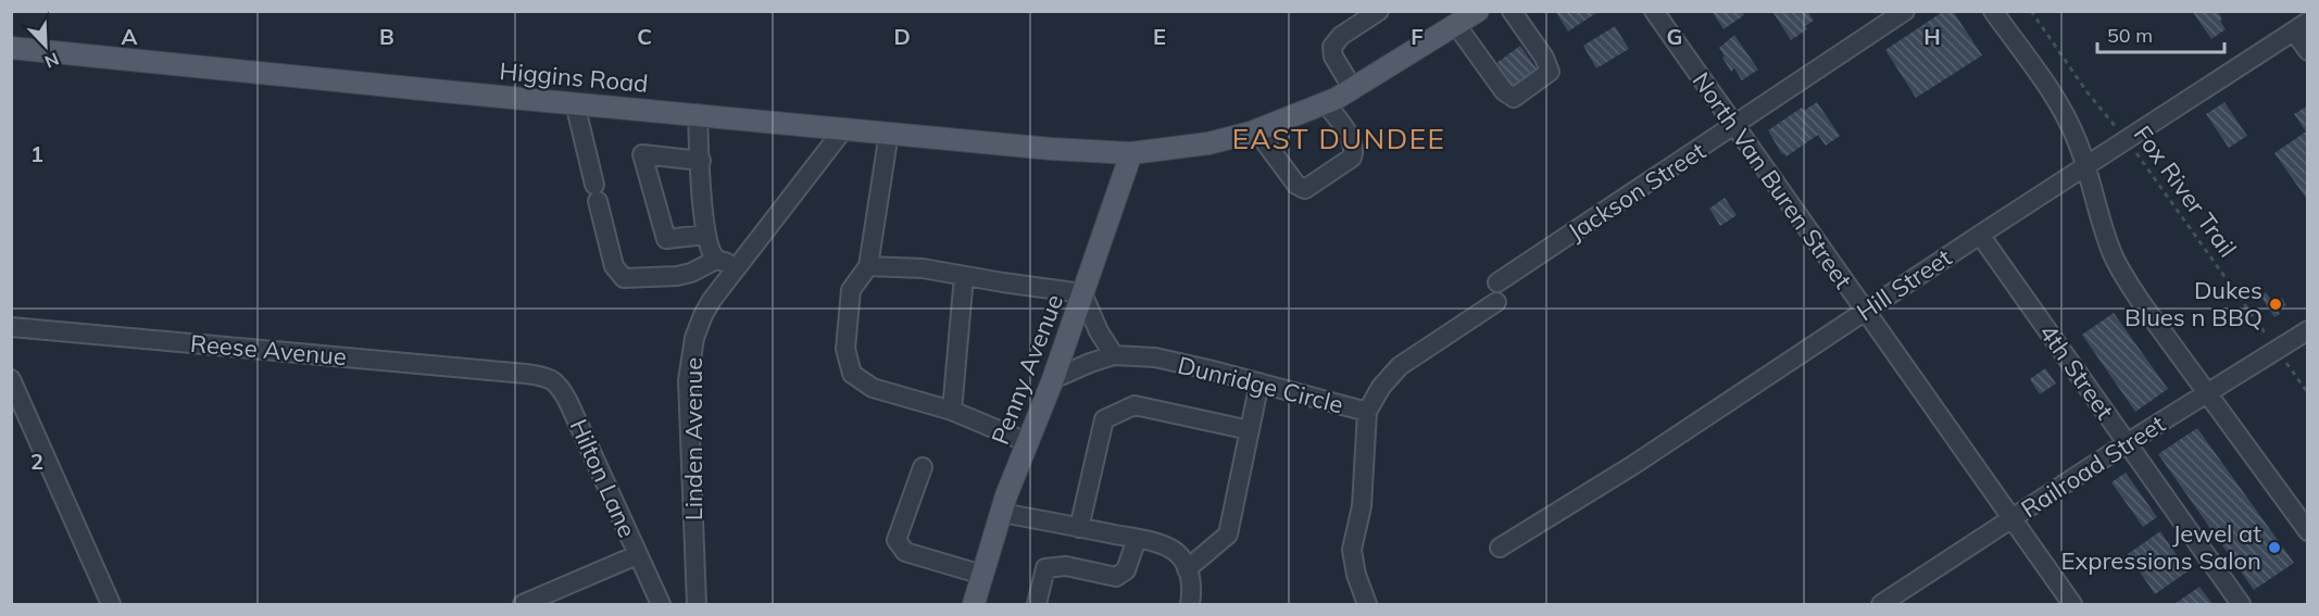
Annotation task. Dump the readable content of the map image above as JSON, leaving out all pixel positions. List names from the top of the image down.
{
  "streets": {
    "main road": ["Higgins Road", "Penny Avenue"],
    "street": [
      "North Van Buren Street",
      "Jackson Street",
      "Hill Street",
      "Reese Avenue",
      "4th Street",
      "Dunridge Circle",
      "Linden Avenue",
      "Railroad Street",
      "Hilton Lane"
    ],
    "path": ["Fox River Trail"]
  },
  "crossings": [
    ["Higgins Road", "Penny Avenue"],
    ["Higgins Road", "Linden Avenue"],
    ["North Van Buren Street", "Jackson Street"],
    ["North Van Buren Street", "Hill Street"],
    ["North Van Buren Street", "Railroad Street"],
    ["Jackson Street", "Dunridge Circle"],
    ["Fox River Trail", "Hill Street"],
    ["Fox River Trail", "Railroad Street"],
    ["Hill Street", "4th Street"],
    ["Reese Avenue", "Hilton Lane"],
    ["Penny Avenue", "Dunridge Circle"],
    ["4th Street", "Railroad Street"]
  ],
  "districts": ["EAST DUNDEE"],
  "places": ["Dukes Blues n BBQ", "Jewel at Expressions Salon"],
  "scale_bar": "50 m",
  "north": "bottom right",
  "grid": {
    "columns": [
      "A",
      "B",
      "C",
      "D",
      "E",
      "F",
      "G",
      "H"
    ],
    "rows": ["1", "2"]
  }
}
